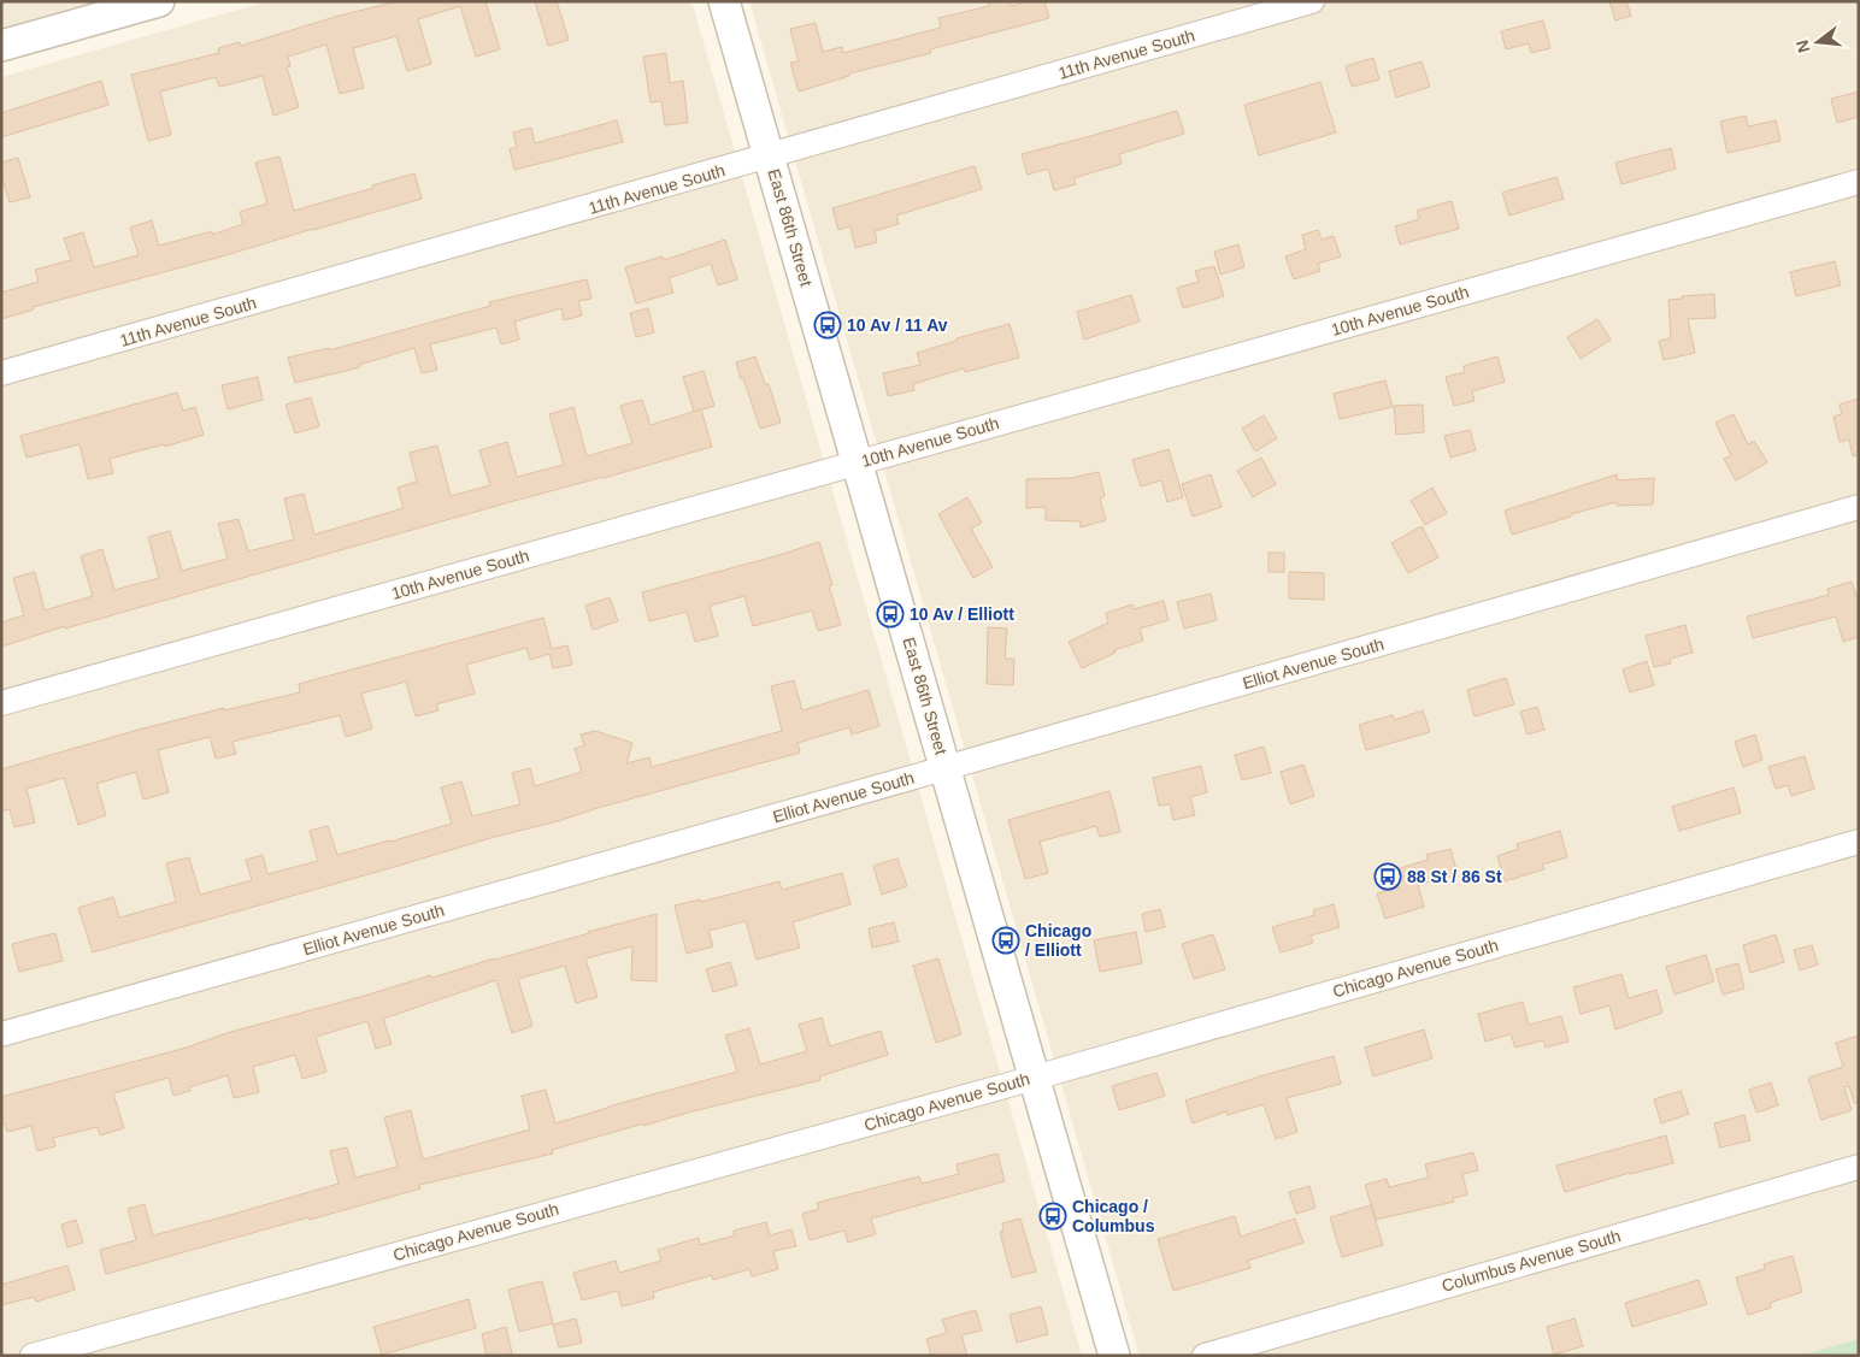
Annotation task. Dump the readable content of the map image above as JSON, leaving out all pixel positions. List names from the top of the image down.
{
  "streets": {
    "street": [
      "11th Avenue South",
      "East 86th Street",
      "10th Avenue South",
      "Elliot Avenue South",
      "Chicago Avenue South",
      "Columbus Avenue South"
    ]
  },
  "crossings": [
    ["11th Avenue South", "East 86th Street"],
    ["East 86th Street", "10th Avenue South"],
    ["East 86th Street", "Elliot Avenue South"],
    ["East 86th Street", "Chicago Avenue South"]
  ],
  "places": {
    "bus stop": [
      "10 Av / 11 Av",
      "10 Av / Elliott",
      "88 St / 86 St",
      "Chicago / Elliott",
      "Chicago / Columbus"
    ]
  },
  "north": "left"
}
